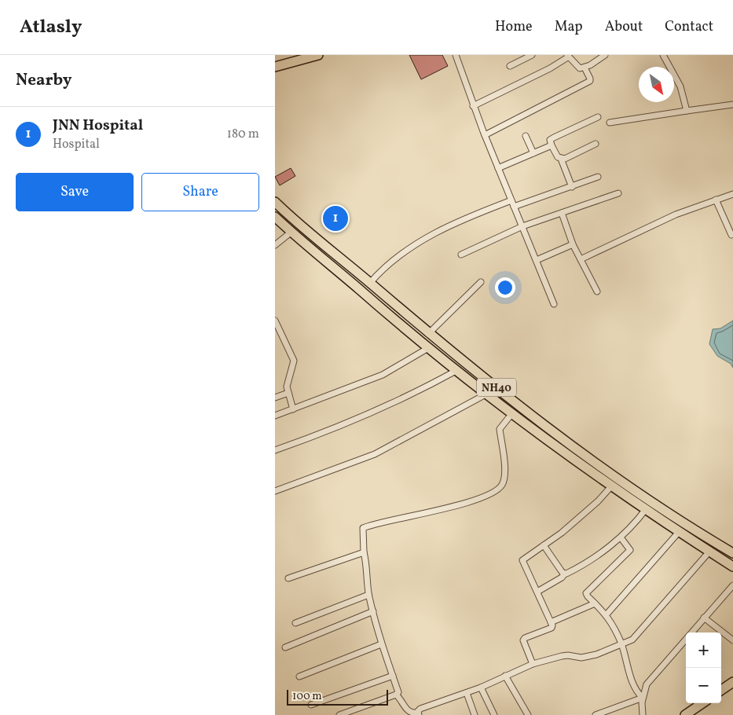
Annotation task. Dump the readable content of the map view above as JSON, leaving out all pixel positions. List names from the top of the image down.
{
  "streets": {
    "main road": ["NH40"]
  },
  "scale_bar": "100 m",
  "north": "bottom right",
  "page": {
    "header": "Atlasly",
    "nav": [
      "Home",
      "Map",
      "About",
      "Contact"
    ],
    "heading": "Nearby",
    "list": [
      {
        "mark": "1",
        "name": "JNN Hospital",
        "note": "Hospital",
        "value": "180 m"
      }
    ],
    "buttons": ["Save", "Share"],
    "pins": "1",
    "map_buttons": ["+", "−"],
    "scale": "100 m"
  }
}
